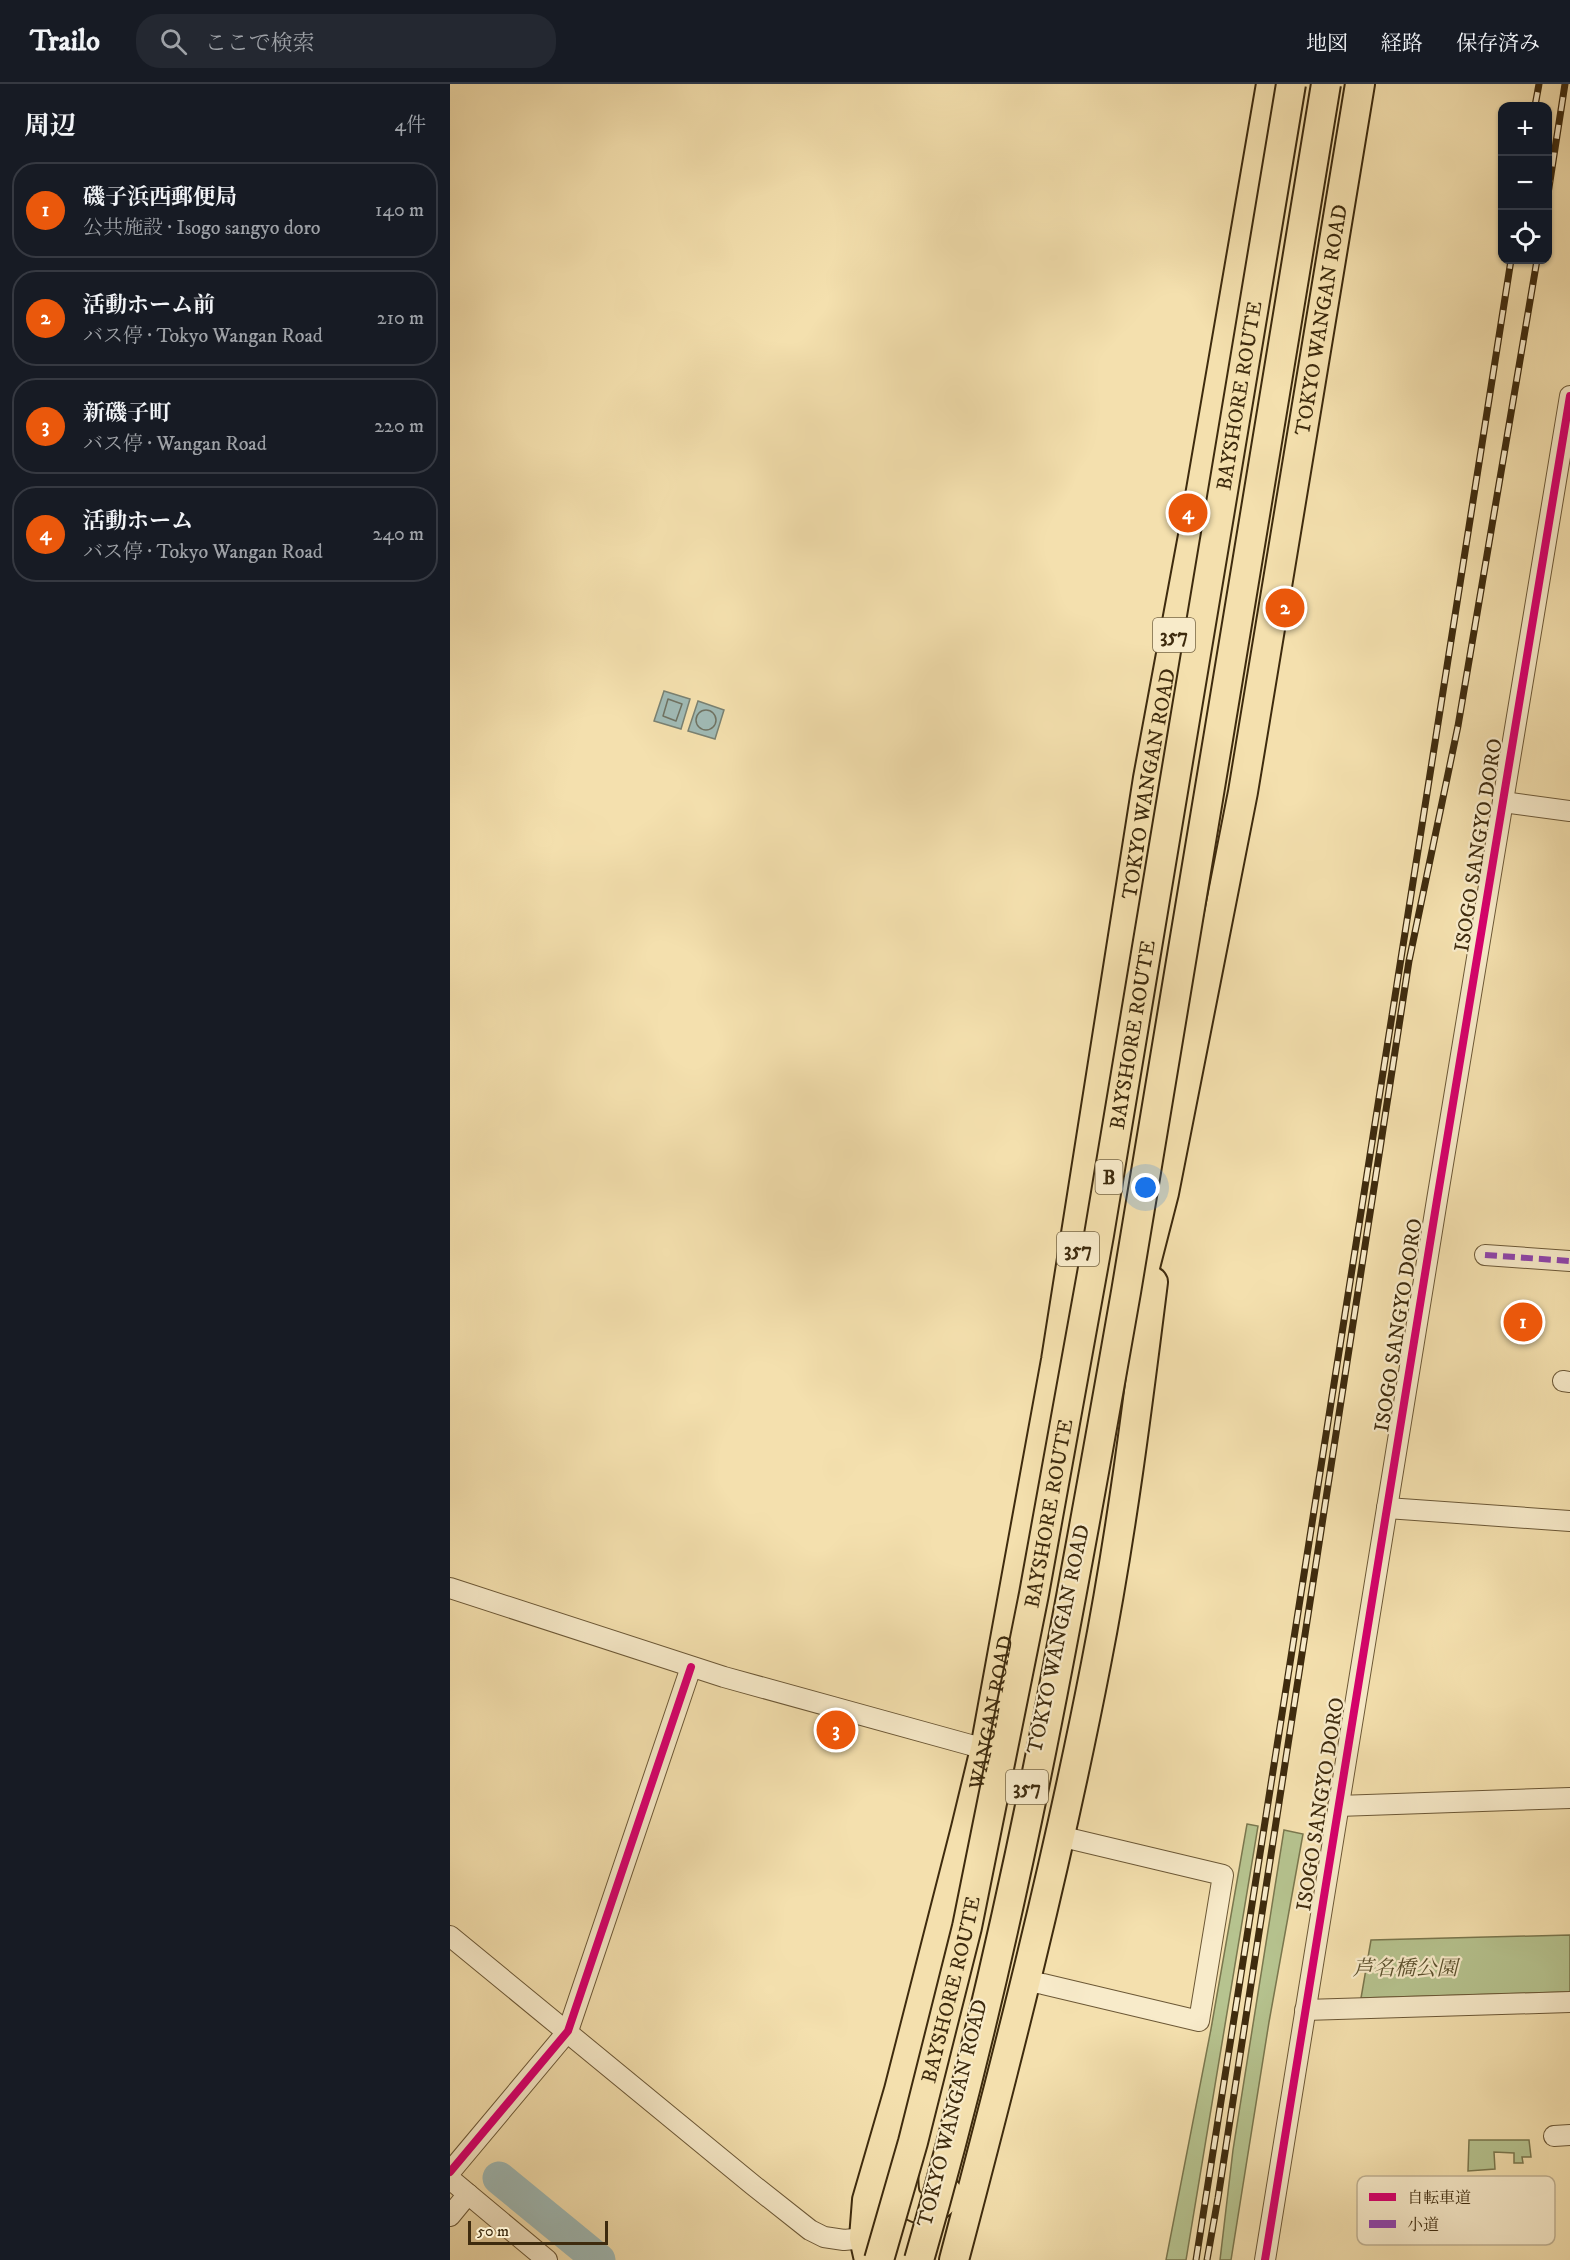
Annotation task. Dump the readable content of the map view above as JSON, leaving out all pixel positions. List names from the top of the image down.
{
  "streets": {
    "highway": [
      "TOKYO WANGAN ROAD",
      "BAYSHORE ROUTE",
      "357",
      "B",
      "WANGAN ROAD"
    ],
    "street": ["ISOGO SANGYO DORO"]
  },
  "crossings": [
    ["TOKYO WANGAN ROAD", "WANGAN ROAD"],
    ["BAYSHORE ROUTE", "WANGAN ROAD"]
  ],
  "parks": ["芦名橋公園"],
  "legend": ["自転車道", "小道"],
  "scale_bar": "50 m",
  "page": {
    "header": "Trailo",
    "search": "ここで検索",
    "nav": ["地図", "経路", "保存済み"],
    "heading": ["周辺", "4件"],
    "map_buttons": ["+", "−"],
    "list": [
      {
        "mark": "1",
        "name": "磯子浜西郵便局",
        "note": "公共施設 · Isogo sangyo doro",
        "value": "140 m"
      },
      {
        "mark": "2",
        "name": "活動ホーム前",
        "note": "バス停 · Tokyo Wangan Road",
        "value": "210 m"
      },
      {
        "mark": "3",
        "name": "新磯子町",
        "note": "バス停 · Wangan Road",
        "value": "220 m"
      },
      {
        "mark": "4",
        "name": "活動ホーム",
        "note": "バス停 · Tokyo Wangan Road",
        "value": "240 m"
      }
    ],
    "pins": [
      "4",
      "2",
      "1",
      "3"
    ],
    "scale": "50 m"
  }
}
